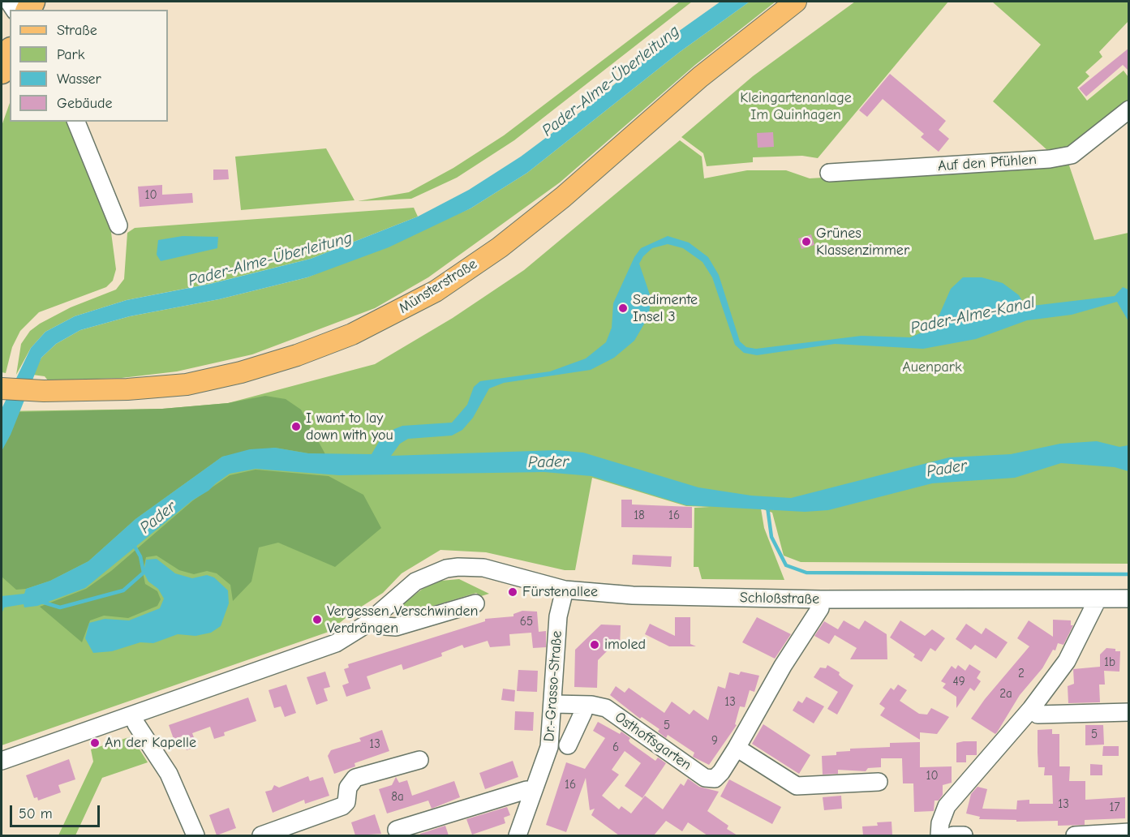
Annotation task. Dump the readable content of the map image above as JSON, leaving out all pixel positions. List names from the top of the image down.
{
  "streets": {
    "main road": ["Münsterstraße"],
    "street": [
      "Auf den Pfühlen",
      "Schloßstraße",
      "Dr.-Grasso-Straße",
      "Osthoffsgarten"
    ]
  },
  "crossings": [
    ["Schloßstraße", "Dr.-Grasso-Straße"],
    ["Schloßstraße", "Osthoffsgarten"],
    ["Dr.-Grasso-Straße", "Osthoffsgarten"]
  ],
  "water": ["Pader-Alme-Überleitung", "Pader-Alme-Kanal", "Pader"],
  "parks": ["Kleingartenanlage Im Quinhagen", "Auenpark"],
  "places": [
    "Grünes Klassenzimmer",
    "Sedimente Insel 3",
    "I want to lay down with you",
    "Fürstenallee",
    "Vergessen Verschwinden Verdrängen",
    "imoled",
    "An der Kapelle"
  ],
  "house_numbers": [
    "10",
    "18",
    "16",
    "65",
    "1b",
    "2",
    "49",
    "2a",
    "13",
    "5",
    "5",
    "9",
    "13",
    "6",
    "10",
    "16",
    "8a",
    "13",
    "17"
  ],
  "legend": [
    "Straße",
    "Park",
    "Wasser",
    "Gebäude"
  ],
  "scale_bar": "50 m"
}
